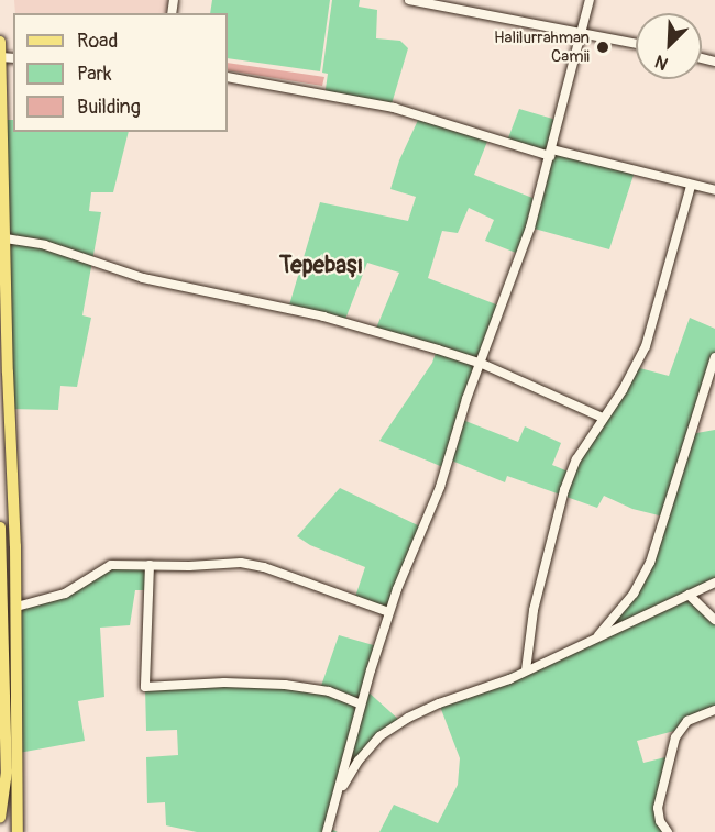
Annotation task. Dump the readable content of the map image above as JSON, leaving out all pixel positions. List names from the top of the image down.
{
  "districts": ["Tepebaşı"],
  "places": ["Halilurrahman Camii"],
  "legend": ["Road", "Park", "Building"],
  "north": "bottom left"
}
